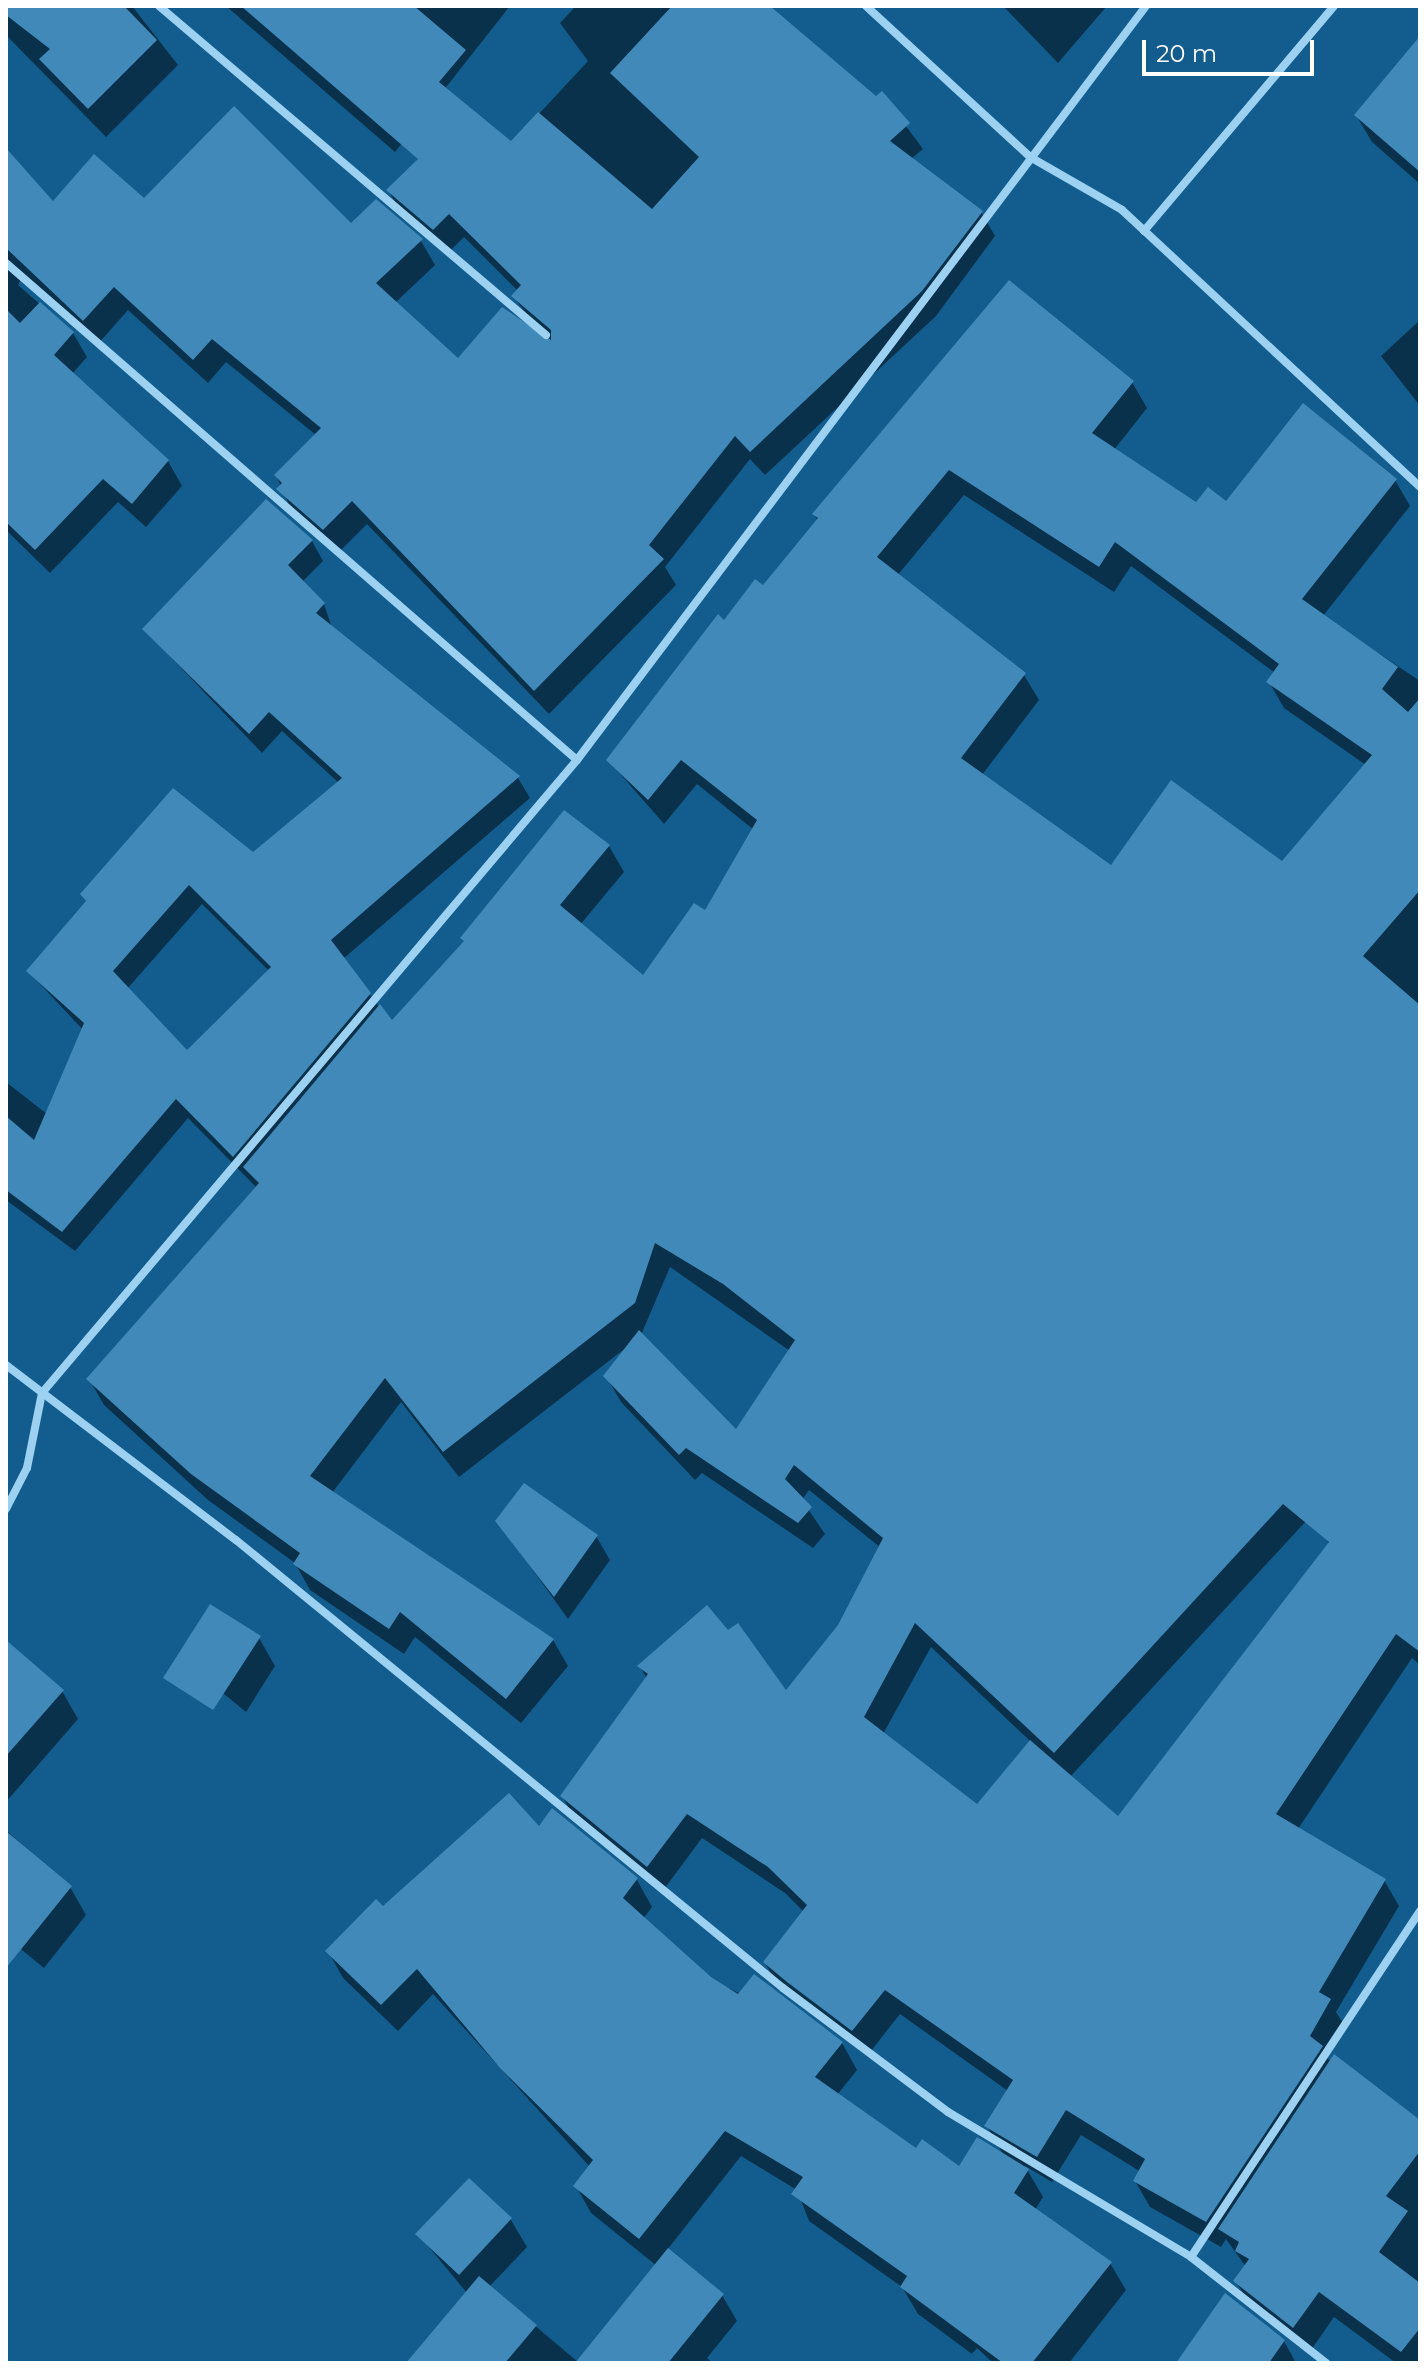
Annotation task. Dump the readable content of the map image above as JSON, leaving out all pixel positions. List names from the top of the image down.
{
  "scale_bar": "20 m"
}
